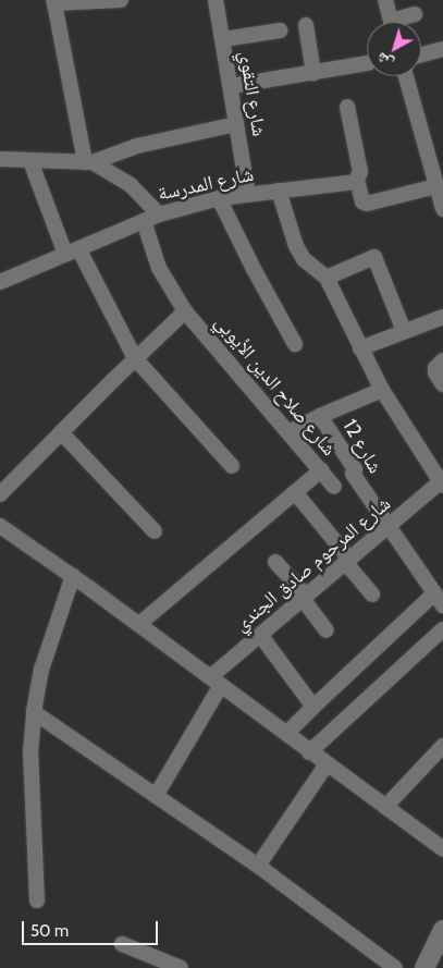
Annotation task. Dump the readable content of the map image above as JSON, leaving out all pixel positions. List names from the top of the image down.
{
  "streets": {
    "street": [
      "شارع التقوي",
      "شارع المدرسة",
      "شارع صلاح الدين الأيوبي",
      "شارع 12",
      "شارع المرحوم صادق الجندي"
    ]
  },
  "crossings": [
    ["شارع التقوي", "شارع المدرسة"],
    ["شارع المدرسة", "شارع صلاح الدين الأيوبي"],
    ["شارع 12", "شارع المرحوم صادق الجندي"]
  ],
  "scale_bar": "50 m",
  "north": "bottom left"
}
